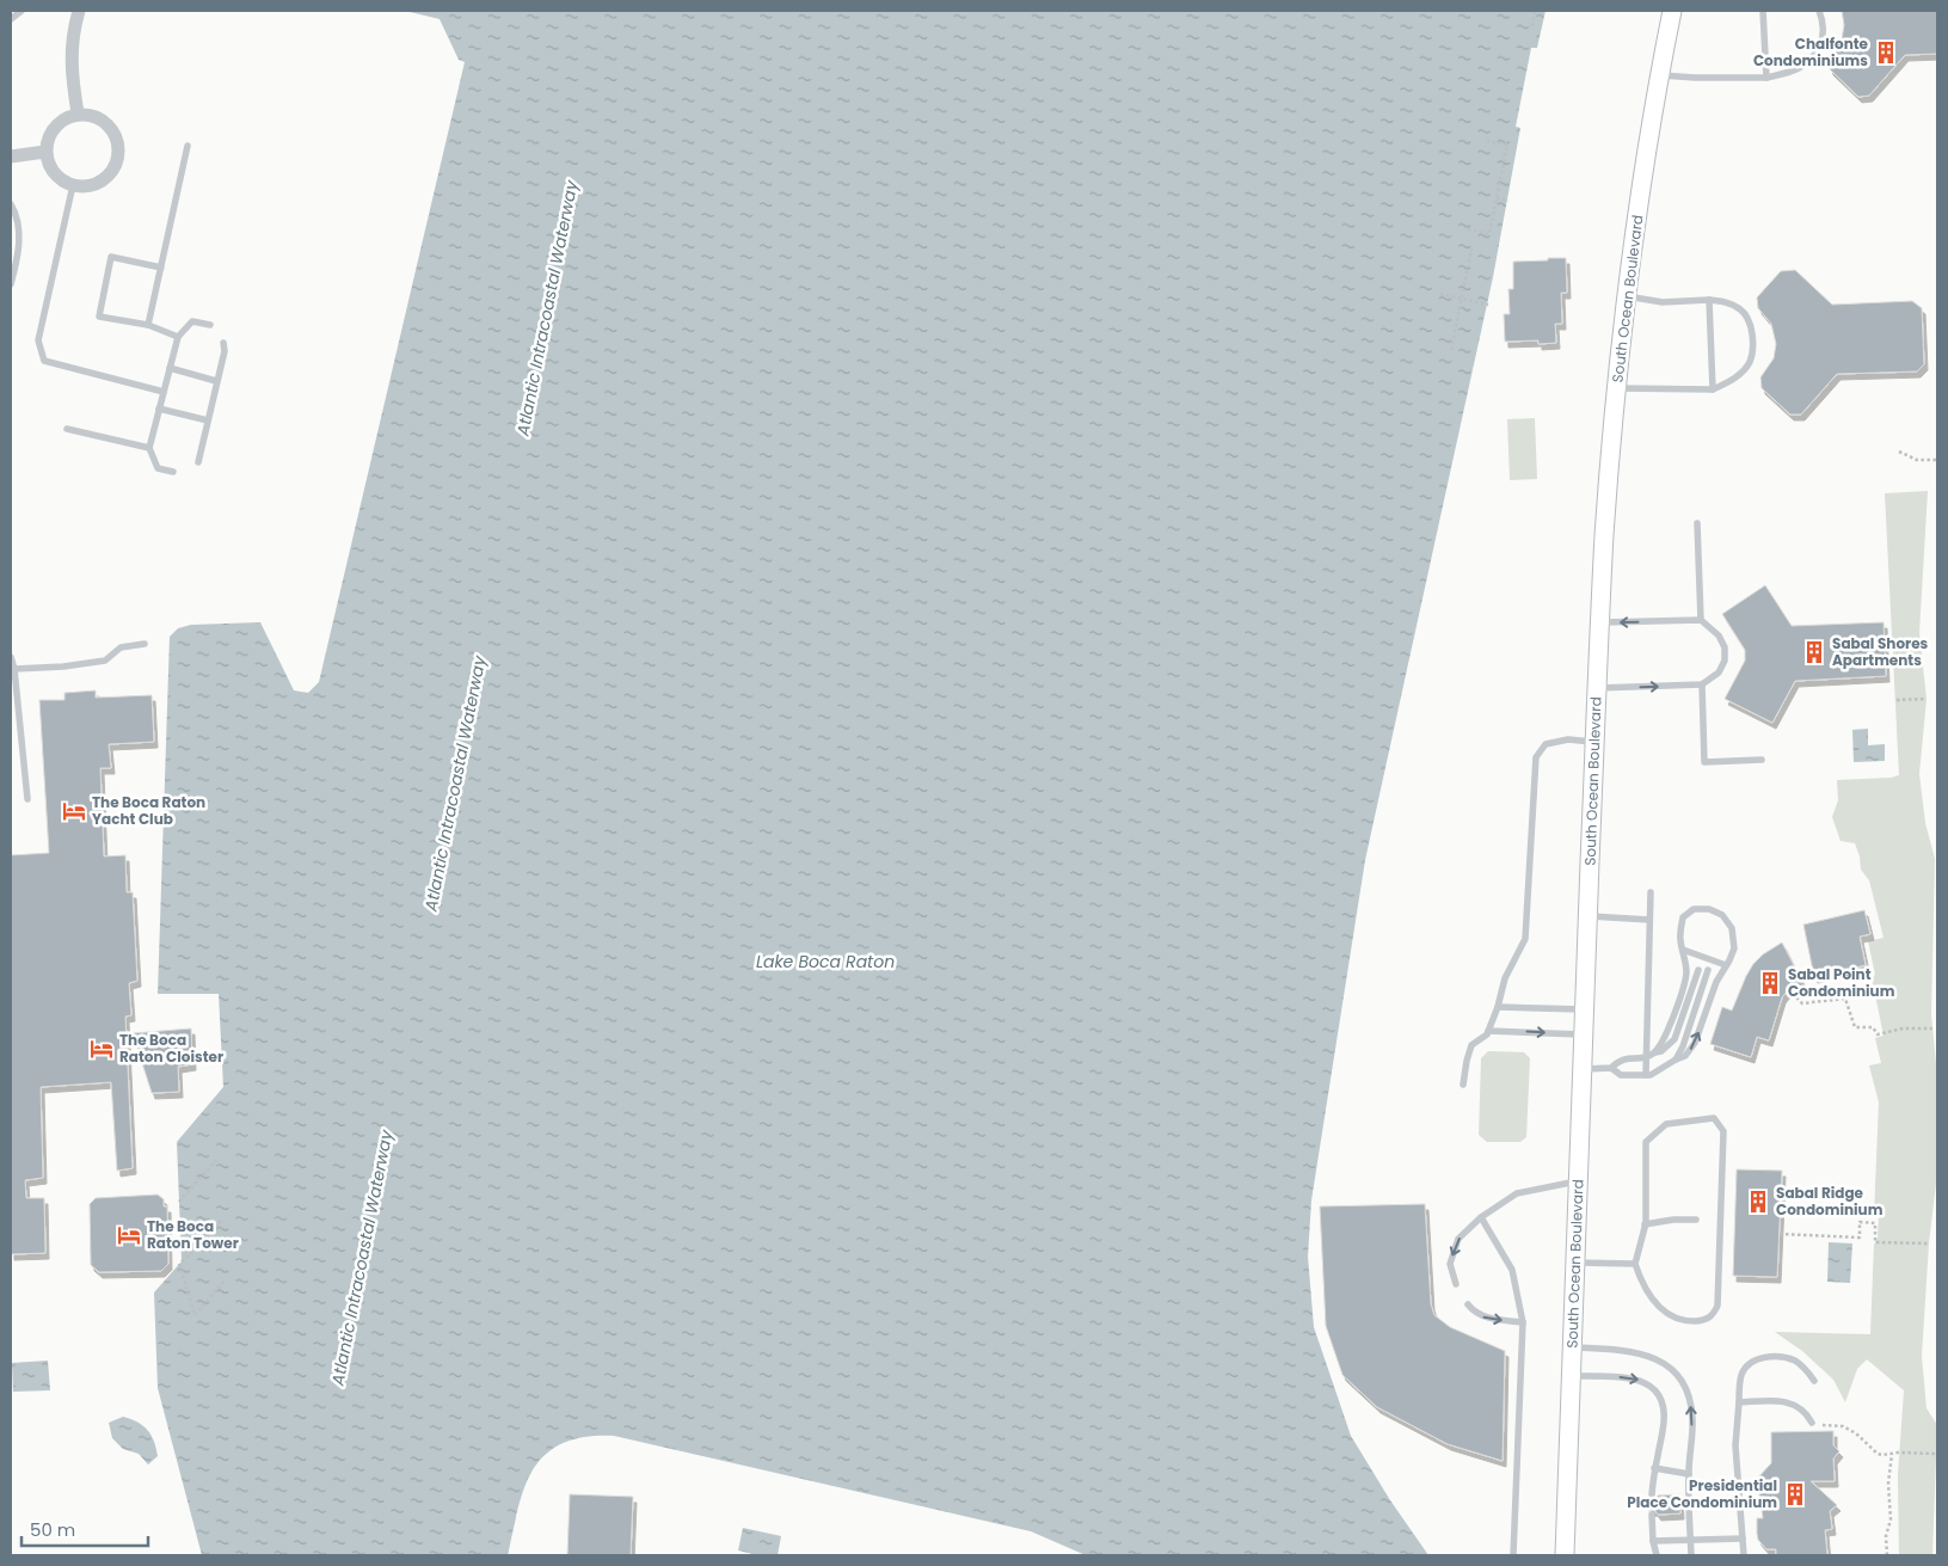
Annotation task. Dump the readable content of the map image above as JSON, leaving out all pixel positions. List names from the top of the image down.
{
  "streets": {
    "main road": ["South Ocean Boulevard"]
  },
  "water": ["Atlantic Intracoastal Waterway", "Lake Boca Raton"],
  "places": {
    "building": [
      "Chalfonte Condominiums",
      "Sabal Shores Apartments",
      "Sabal Point Condominium",
      "Sabal Ridge Condominium",
      "Presidential Place Condominium"
    ],
    "hotel": ["The Boca Raton Yacht Club", "The Boca Raton Cloister", "The Boca Raton Tower"]
  },
  "scale_bar": "50 m"
}
